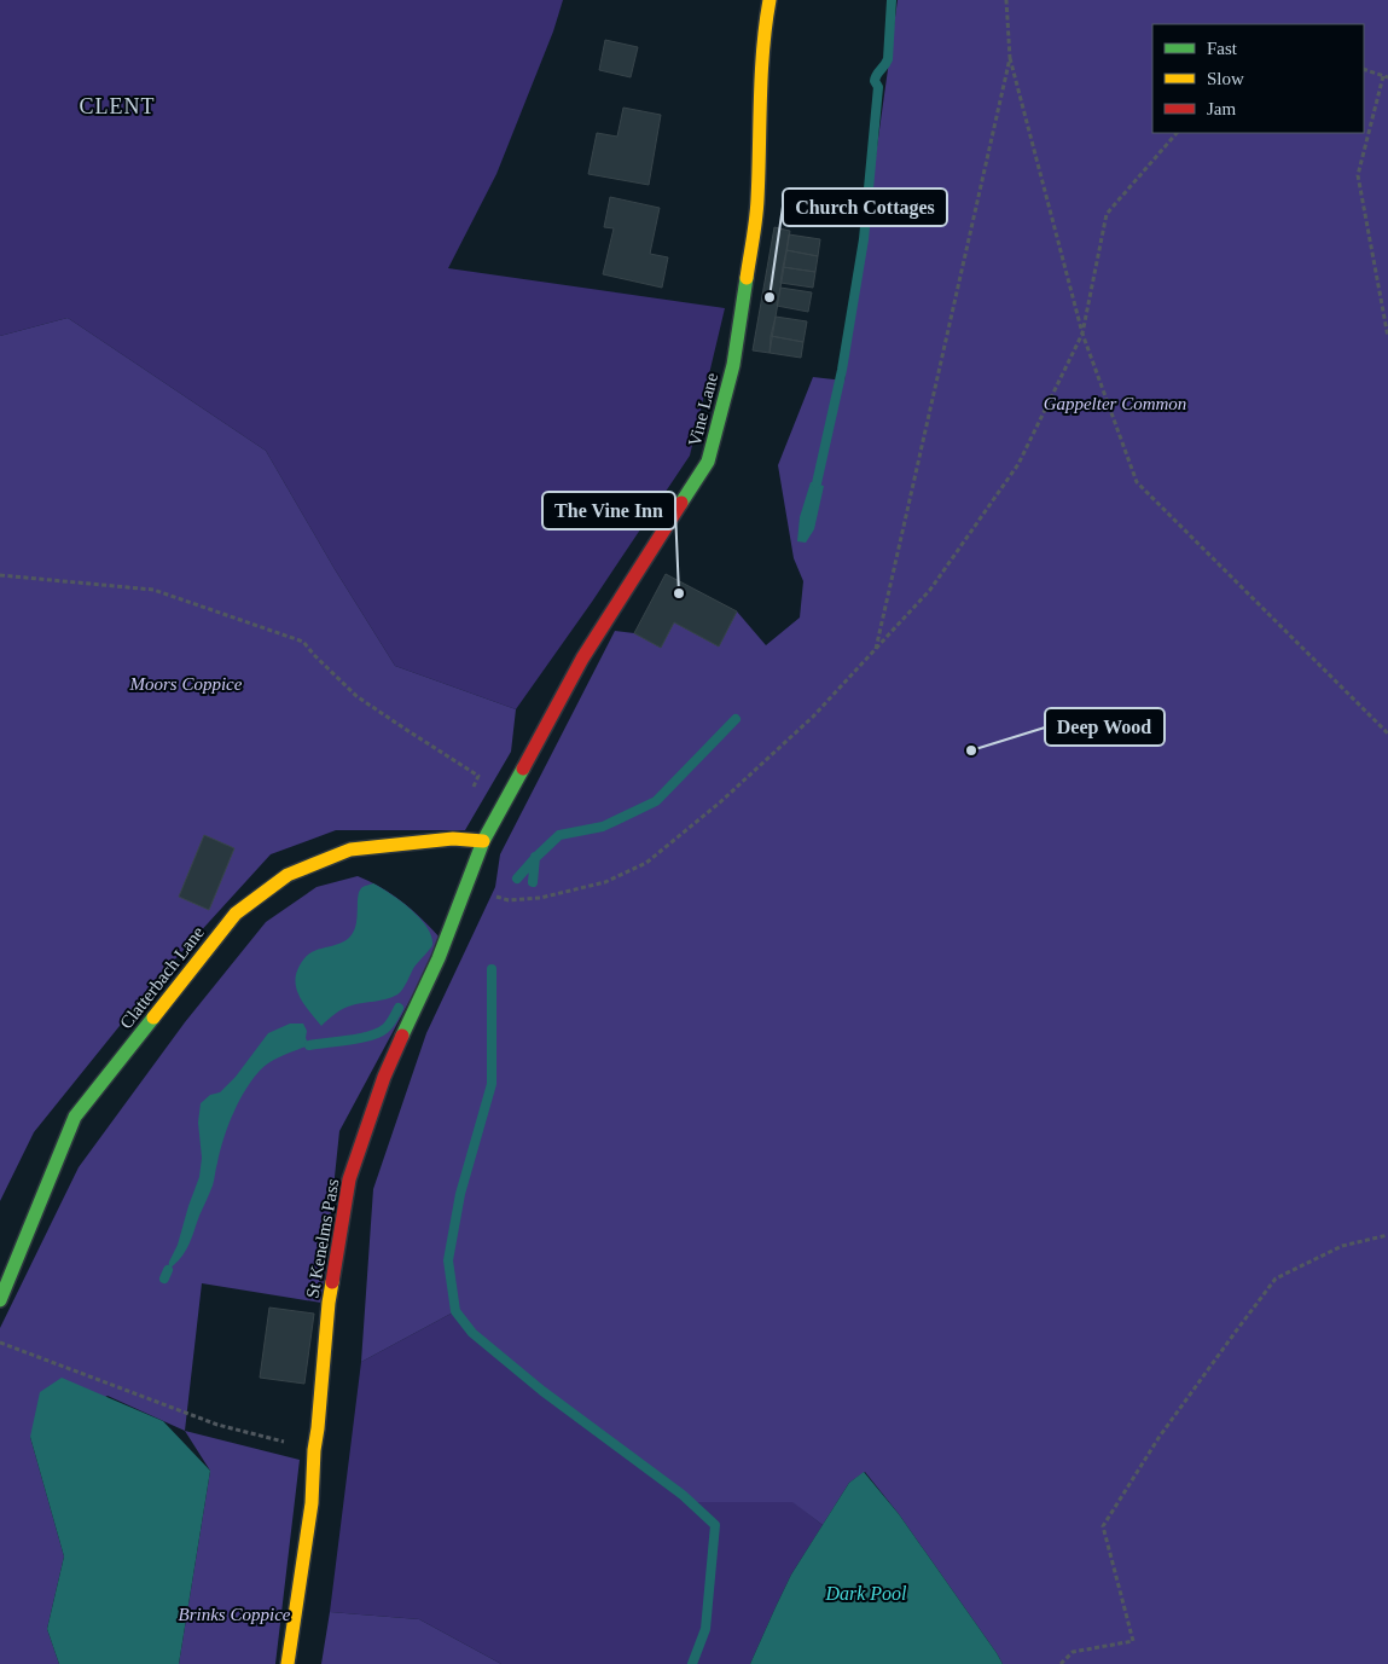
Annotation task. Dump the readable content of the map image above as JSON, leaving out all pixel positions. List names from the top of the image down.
{
  "streets": {
    "street": ["Vine Lane", "Clatterbach Lane", "St Kenelms Pass"]
  },
  "crossings": [
    ["Vine Lane", "Clatterbach Lane"],
    ["Vine Lane", "St Kenelms Pass"],
    ["Clatterbach Lane", "St Kenelms Pass"]
  ],
  "districts": ["CLENT"],
  "water": ["Dark Pool"],
  "parks": ["Gappelter Common", "Moors Coppice", "Brinks Coppice"],
  "places": ["Church Cottages", "The Vine Inn", "Deep Wood"],
  "legend": ["Fast", "Slow", "Jam"]
}
